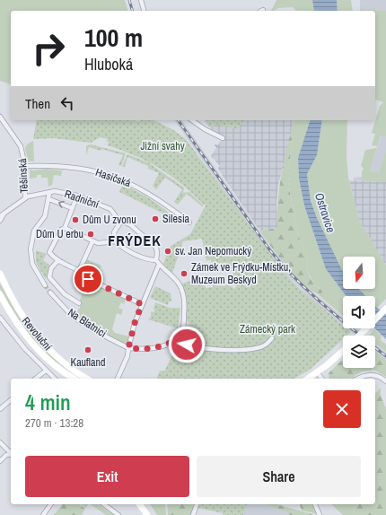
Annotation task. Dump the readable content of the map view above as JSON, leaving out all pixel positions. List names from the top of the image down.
{
  "streets": {
    "main road": ["Revoluční"],
    "street": [
      "Těšínská",
      "Hasičská",
      "Radniční",
      "Na Blatnici"
    ]
  },
  "crossings": [
    ["Těšínská", "Hasičská"],
    ["Těšínská", "Radniční"]
  ],
  "districts": ["FRÝDEK"],
  "water": ["Ostravice"],
  "parks": ["Jižní svahy", "Zámecký park"],
  "places": [
    "Silesia",
    "Dům U zvonu",
    "Dům U erbu",
    "sv. Jan Nepomucký",
    "Zámek ve Frýdku-Místku, Muzeum Beskyd",
    "Kaufland"
  ],
  "north": "bottom",
  "page": {
    "turn": ["100 m", "Hluboká"],
    "then": "Then",
    "heading": ["4 min", "270 m · 13:28"],
    "buttons": ["Exit", "Share"]
  }
}
